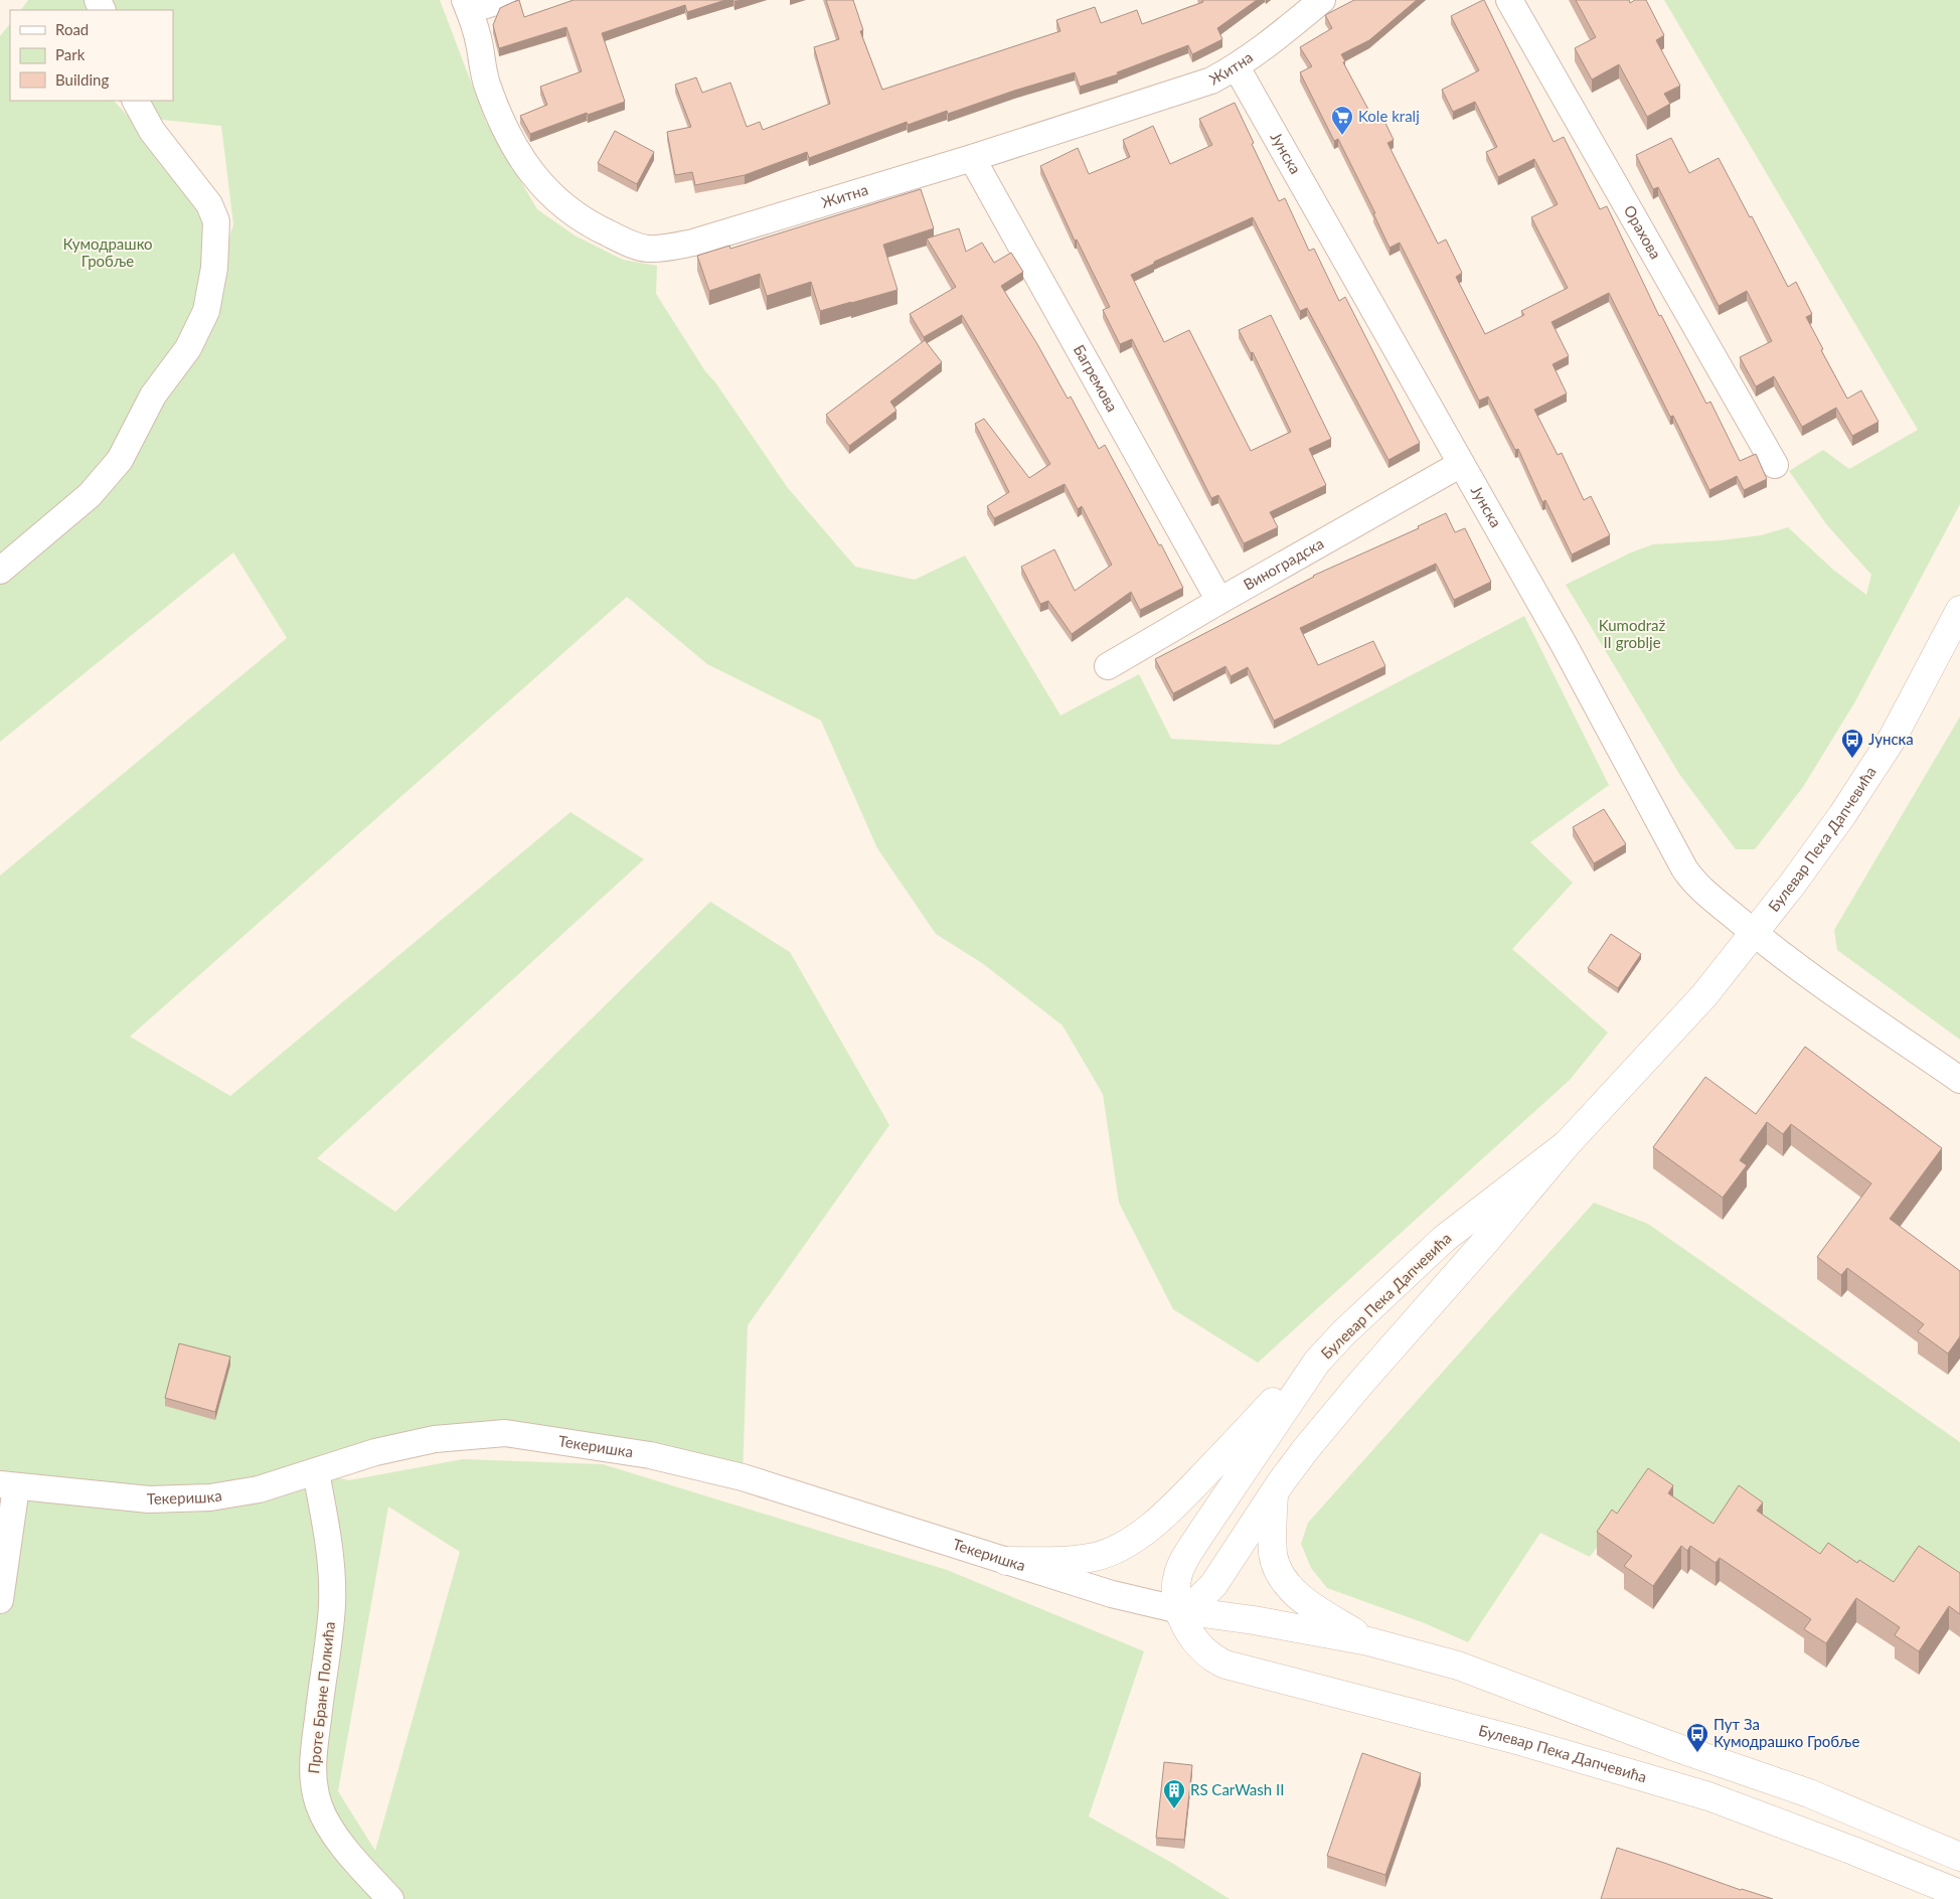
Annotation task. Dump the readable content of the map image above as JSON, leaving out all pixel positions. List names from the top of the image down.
{
  "streets": {
    "street": [
      "Житна",
      "Јунска",
      "Орахова",
      "Багремова",
      "Виноградска",
      "Булевар Пека Дапчевића",
      "Текеришка",
      "Проте Бране Полкића"
    ]
  },
  "crossings": [
    ["Житна", "Јунска"],
    ["Житна", "Багремова"],
    ["Јунска", "Виноградска"],
    ["Јунска", "Булевар Пека Дапчевића"],
    ["Багремова", "Виноградска"],
    ["Булевар Пека Дапчевића", "Текеришка"],
    ["Текеришка", "Проте Бране Полкића"]
  ],
  "parks": ["Кумодрашко Гробље", "Kumodraž II groblje"],
  "places": {
    "supermarket": ["Kole kralj"],
    "bus stop": ["Јунска", "Пут За Кумодрашко Гробље"],
    "building": ["RS CarWash II"]
  },
  "legend": ["Road", "Park", "Building"]
}
